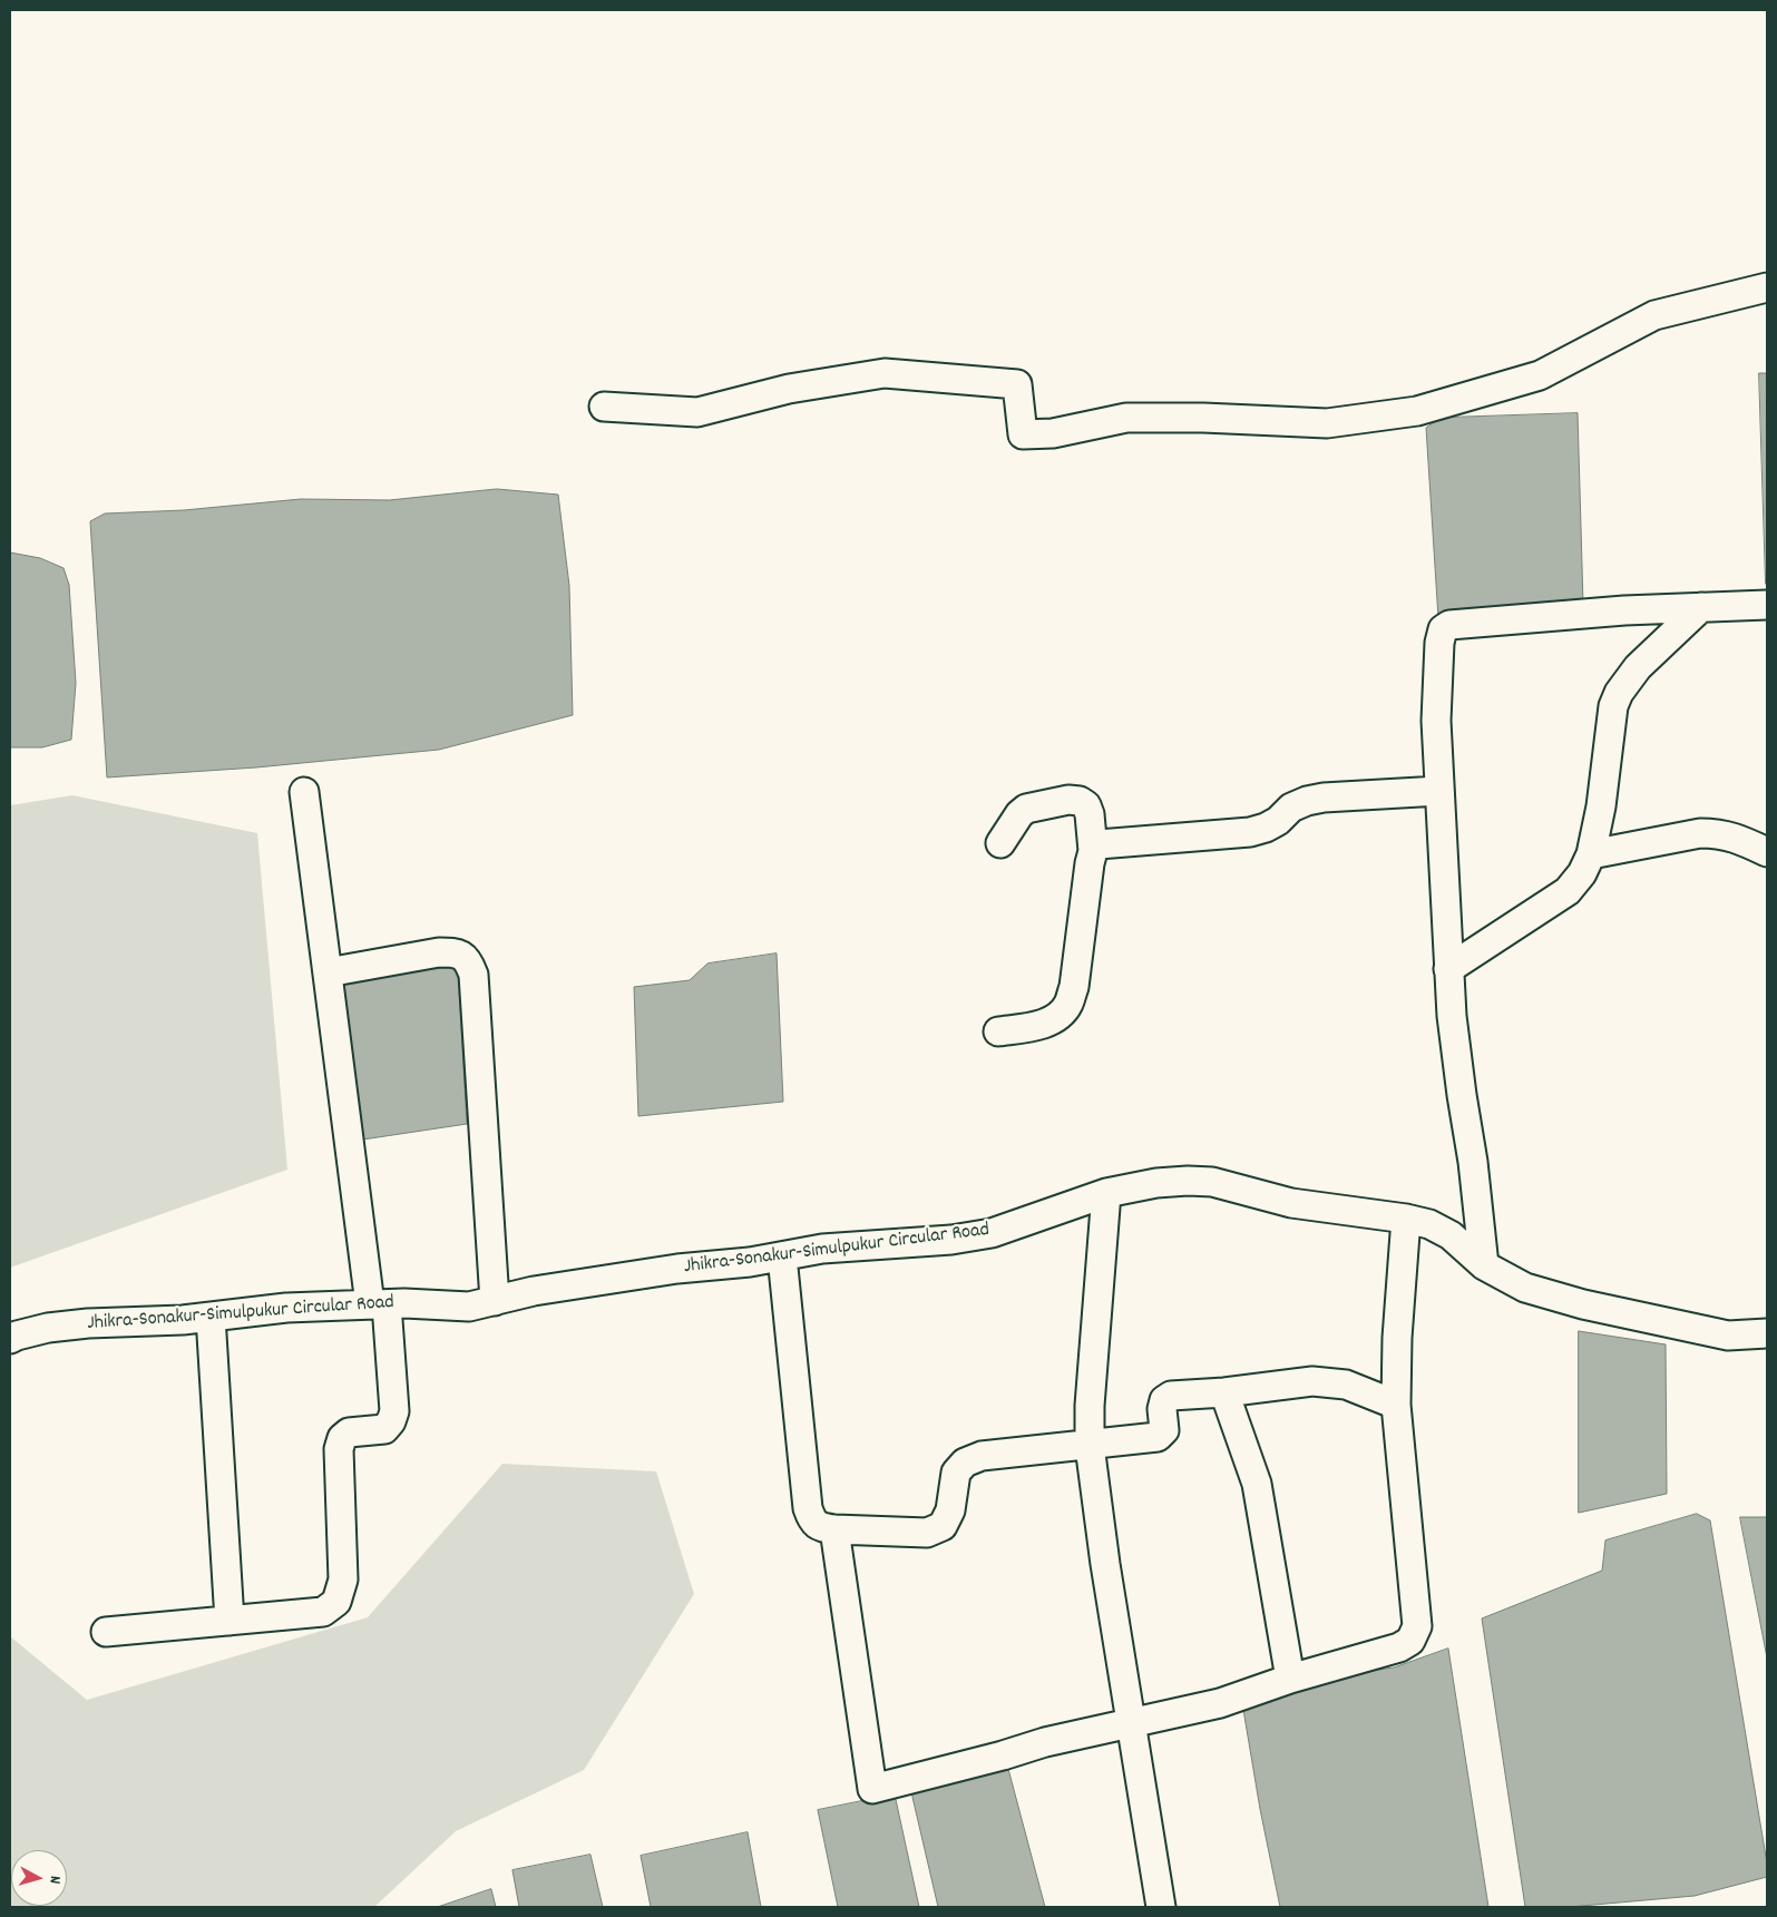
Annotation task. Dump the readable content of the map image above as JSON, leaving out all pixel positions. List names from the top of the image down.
{
  "streets": {
    "street": ["Jhikra-Sonakur-Simulpukur Circular Road"]
  },
  "north": "right"
}
